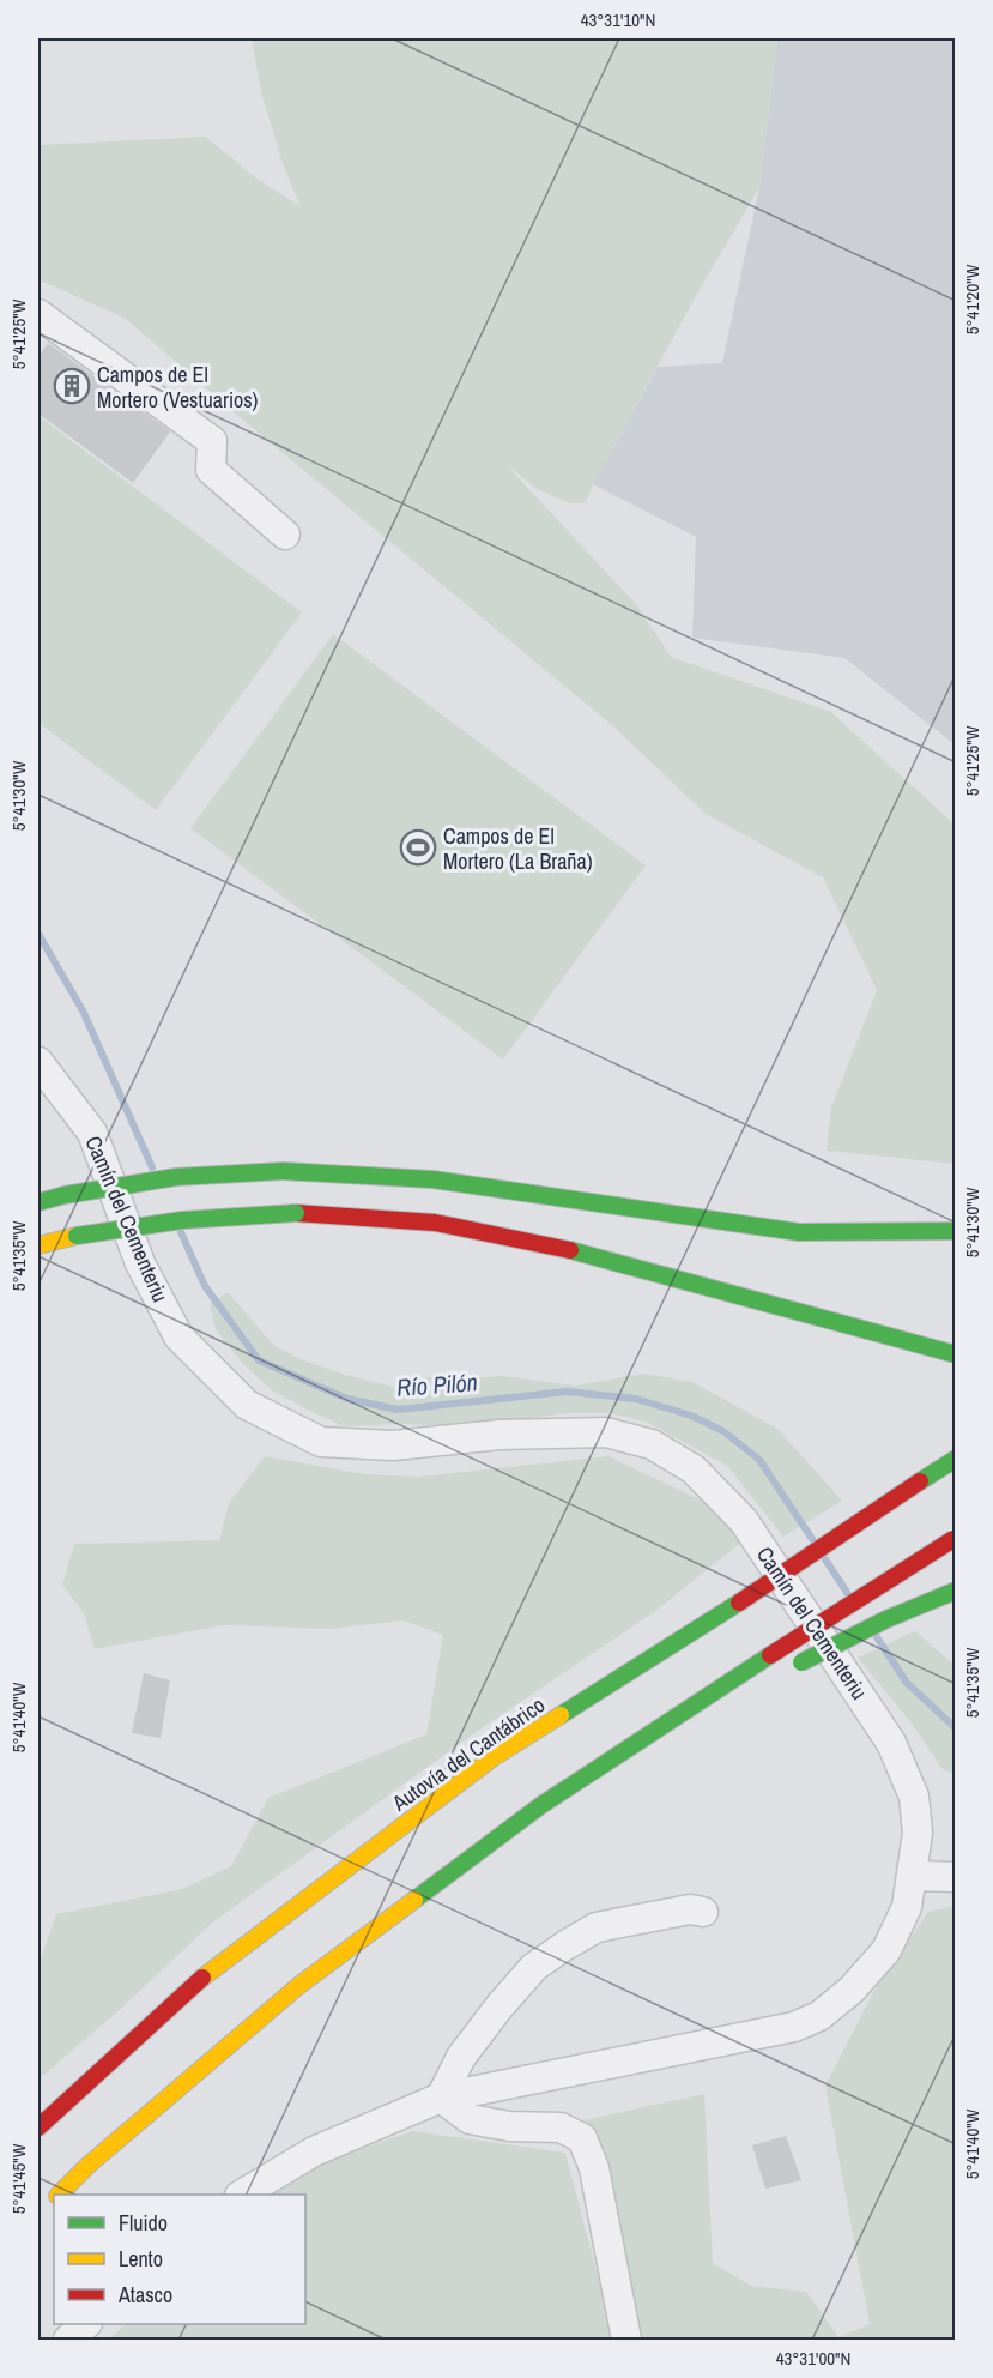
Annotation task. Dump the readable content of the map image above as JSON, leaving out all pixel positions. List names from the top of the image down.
{
  "streets": {
    "highway": ["Autovía del Cantábrico"],
    "street": ["Camín del Cementeriu"]
  },
  "water": ["Río Pilón"],
  "places": {
    "building": ["Campos de El Mortero (Vestuarios)"],
    "sports": ["Campos de El Mortero (La Braña)"]
  },
  "legend": ["Fluido", "Lento", "Atasco"],
  "coordinates": [
    "43°31'10\"N",
    "5°41'20\"W",
    "5°41'25\"W",
    "5°41'30\"W",
    "5°41'35\"W",
    "5°41'40\"W",
    "5°41'45\"W",
    "43°31'00\"N"
  ]
}
